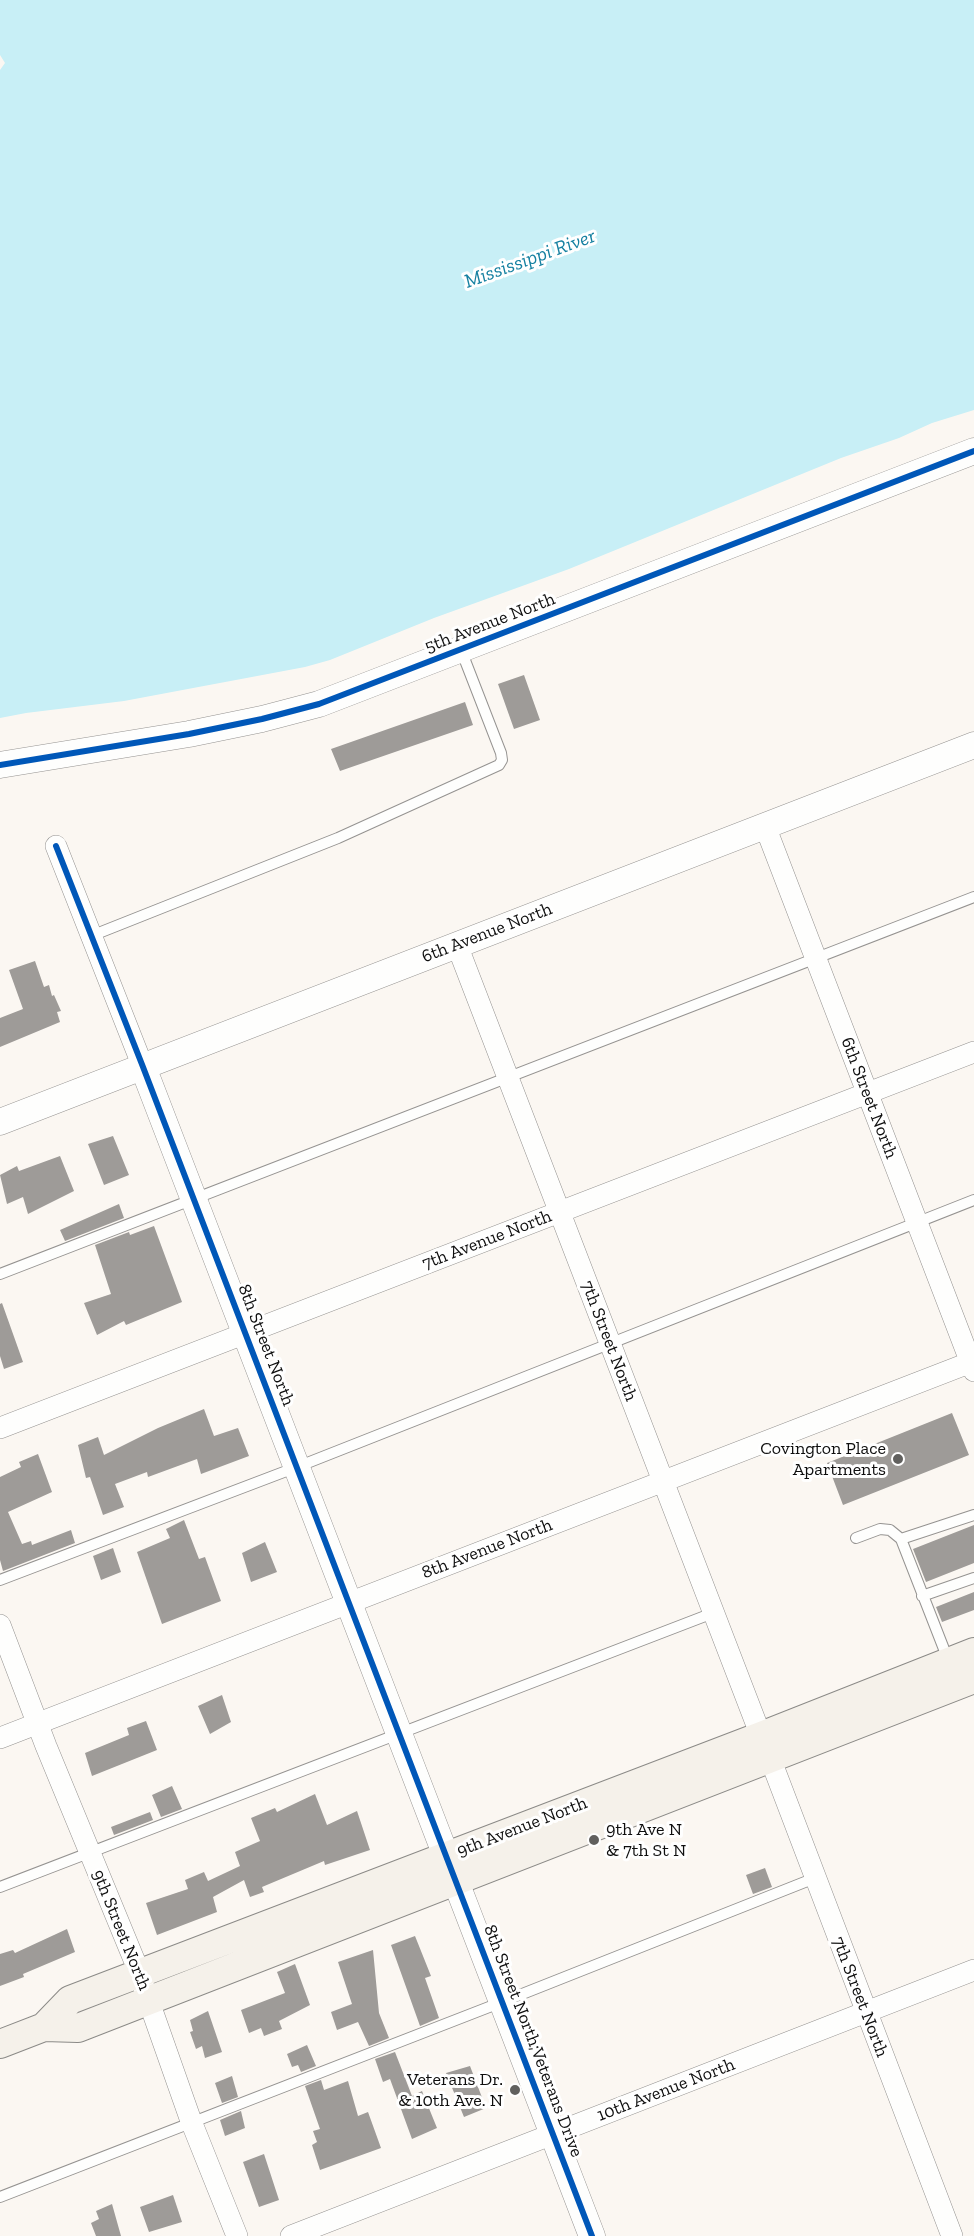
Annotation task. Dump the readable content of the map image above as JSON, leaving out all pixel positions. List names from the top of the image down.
{
  "streets": {
    "main road": ["9th Avenue North"],
    "street": [
      "5th Avenue North",
      "6th Avenue North",
      "6th Street North",
      "7th Avenue North",
      "7th Street North",
      "8th Street North",
      "8th Avenue North",
      "9th Street North",
      "8th Street North;Veterans Drive",
      "10th Avenue North"
    ]
  },
  "crossings": [
    ["6th Avenue North", "6th Street North"],
    ["6th Avenue North", "7th Street North"],
    ["6th Avenue North", "8th Street North"],
    ["6th Street North", "7th Avenue North"],
    ["6th Street North", "8th Avenue North"],
    ["7th Avenue North", "7th Street North"],
    ["7th Avenue North", "8th Street North"],
    ["7th Street North", "8th Avenue North"],
    ["7th Street North", "9th Avenue North"],
    ["7th Street North", "10th Avenue North"],
    ["8th Street North", "8th Avenue North"],
    ["8th Street North", "9th Avenue North"],
    ["8th Street North", "8th Street North;Veterans Drive"],
    ["8th Avenue North", "9th Street North"],
    ["9th Avenue North", "9th Street North"],
    ["9th Avenue North", "8th Street North;Veterans Drive"],
    ["8th Street North;Veterans Drive", "10th Avenue North"]
  ],
  "water": ["Mississippi River"],
  "places": ["Covington Place Apartments", "9th Ave N & 7th St N", "Veterans Dr. & 10th Ave. N"]
}
